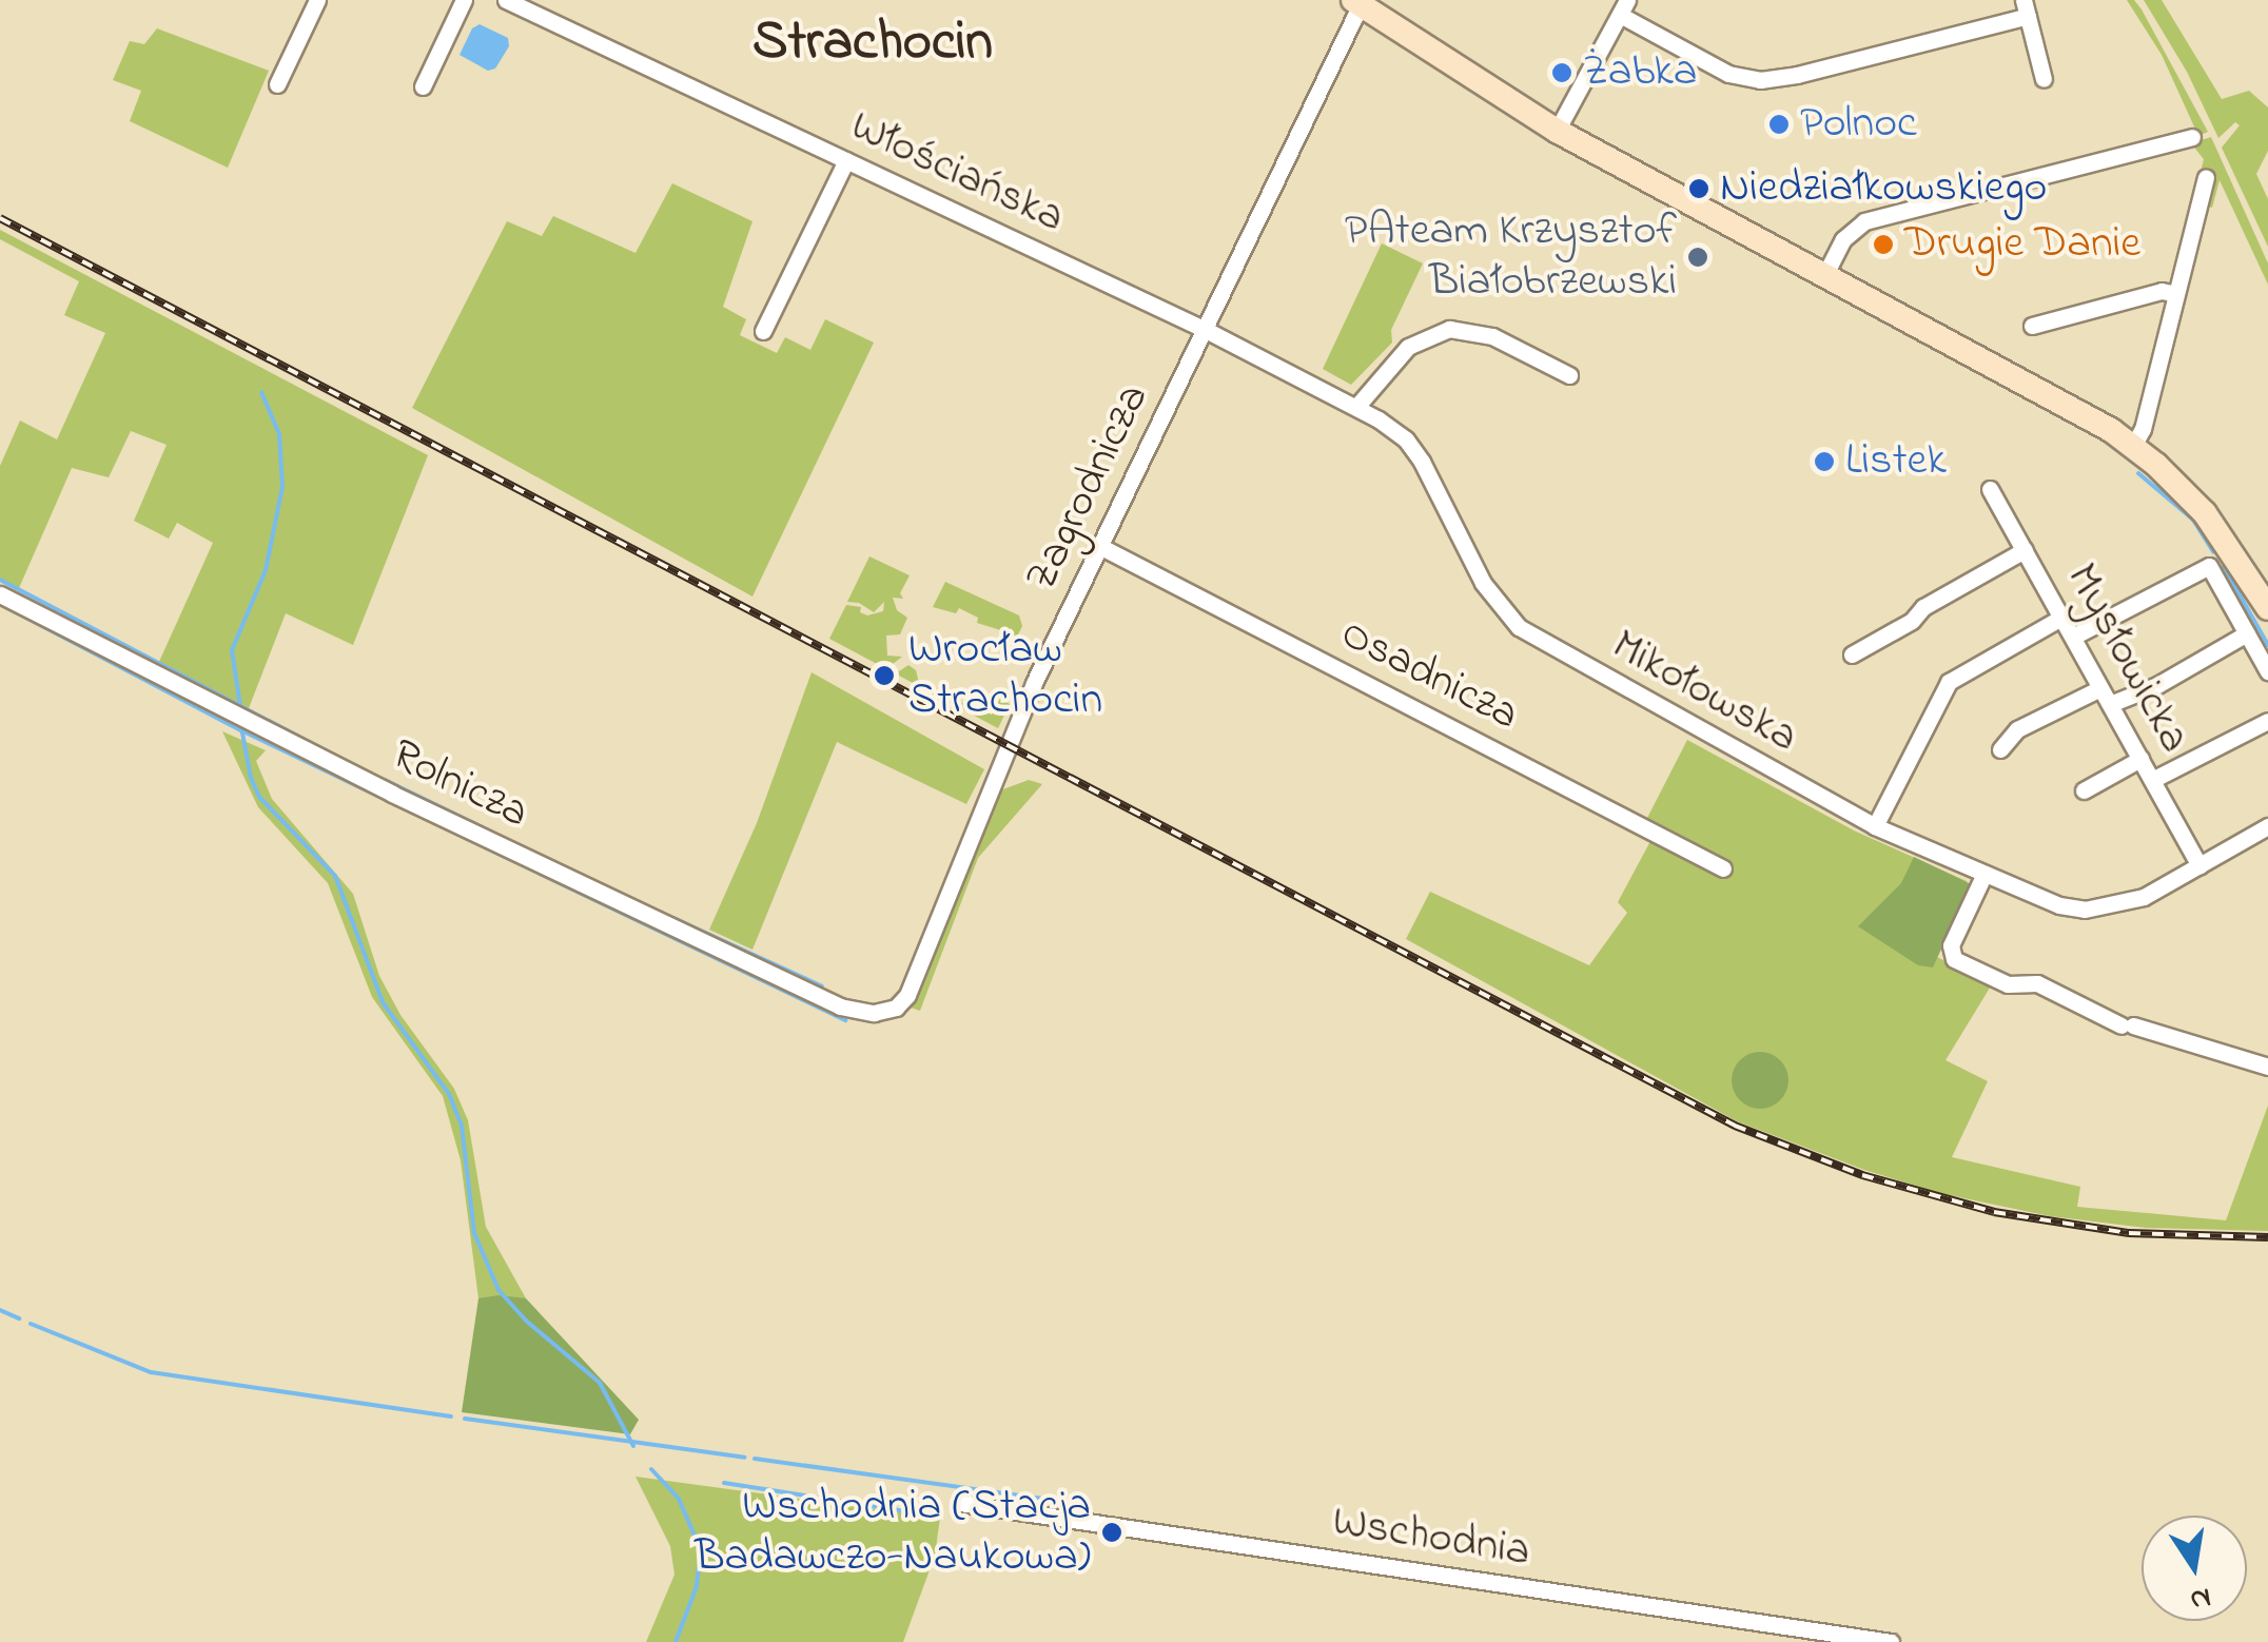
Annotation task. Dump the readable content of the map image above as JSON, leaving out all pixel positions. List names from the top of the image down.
{
  "streets": {
    "street": [
      "Włościańska",
      "Zagrodnicza",
      "Mysłowicka",
      "Osadnicza",
      "Mikołowska",
      "Rolnicza",
      "Wschodnia"
    ]
  },
  "crossings": [
    ["Włościańska", "Zagrodnicza"],
    ["Włościańska", "Mikołowska"],
    ["Zagrodnicza", "Osadnicza"],
    ["Zagrodnicza", "Mikołowska"],
    ["Zagrodnicza", "Rolnicza"],
    ["Mysłowicka", "Mikołowska"]
  ],
  "districts": ["Strachocin"],
  "places": [
    "Żabka",
    "Polnoc",
    "Niedziałkowskiego",
    "Drugie Danie",
    "PAteam Krzysztof Białobrzewski",
    "Listek",
    "Wrocław Strachocin",
    "Wschodnia (Stacja Badawczo-Naukowa)"
  ],
  "north": "bottom"
}
